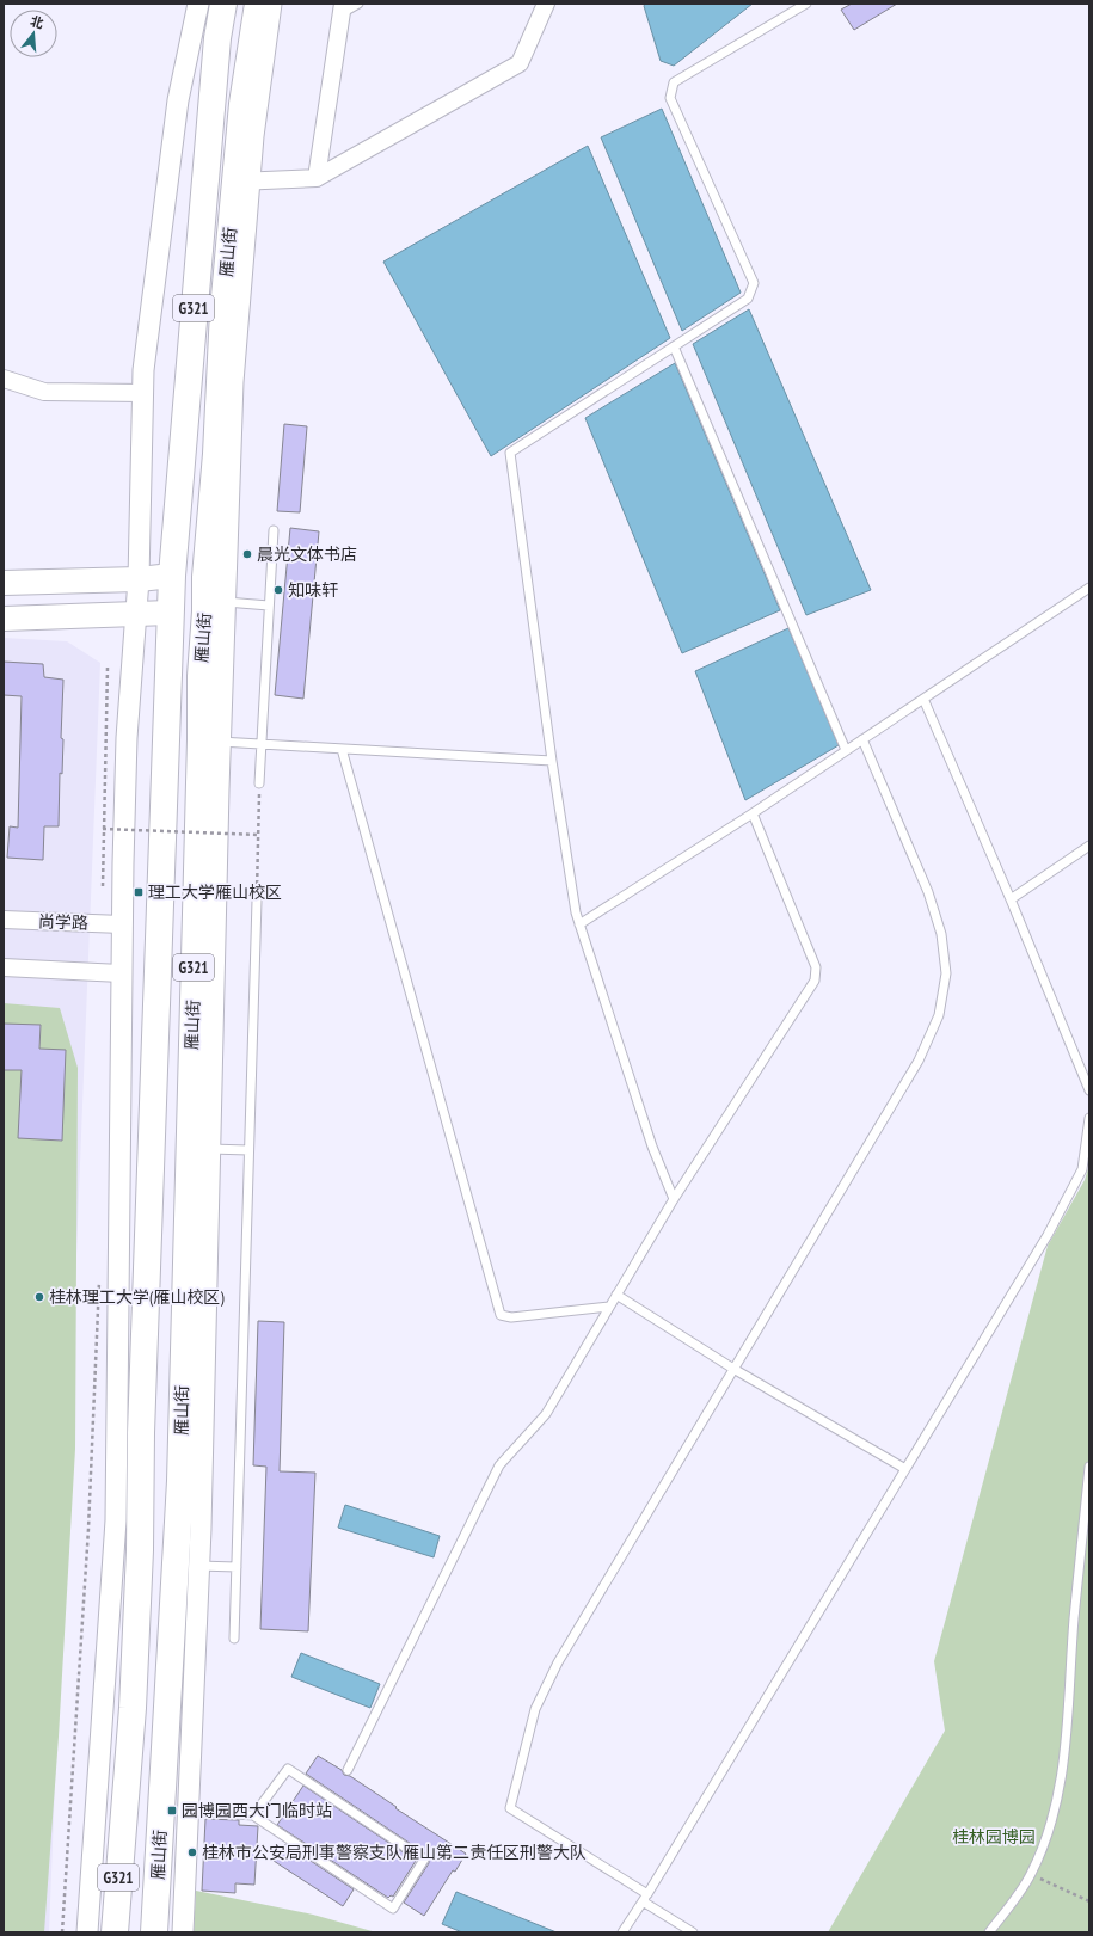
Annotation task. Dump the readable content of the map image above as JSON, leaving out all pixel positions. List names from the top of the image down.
{
  "streets": {
    "highway": ["雁山街", "G321"],
    "street": ["尚学路"]
  },
  "parks": ["桂林园博园"],
  "places": {
    "other": [
      "晨光文体书店",
      "知味轩",
      "桂林理工大学(雁山校区)",
      "桂林市公安局刑事警察支队雁山第二责任区刑警大队"
    ],
    "transit": ["理工大学雁山校区", "园博园西大门临时站"]
  },
  "north": "top"
}
